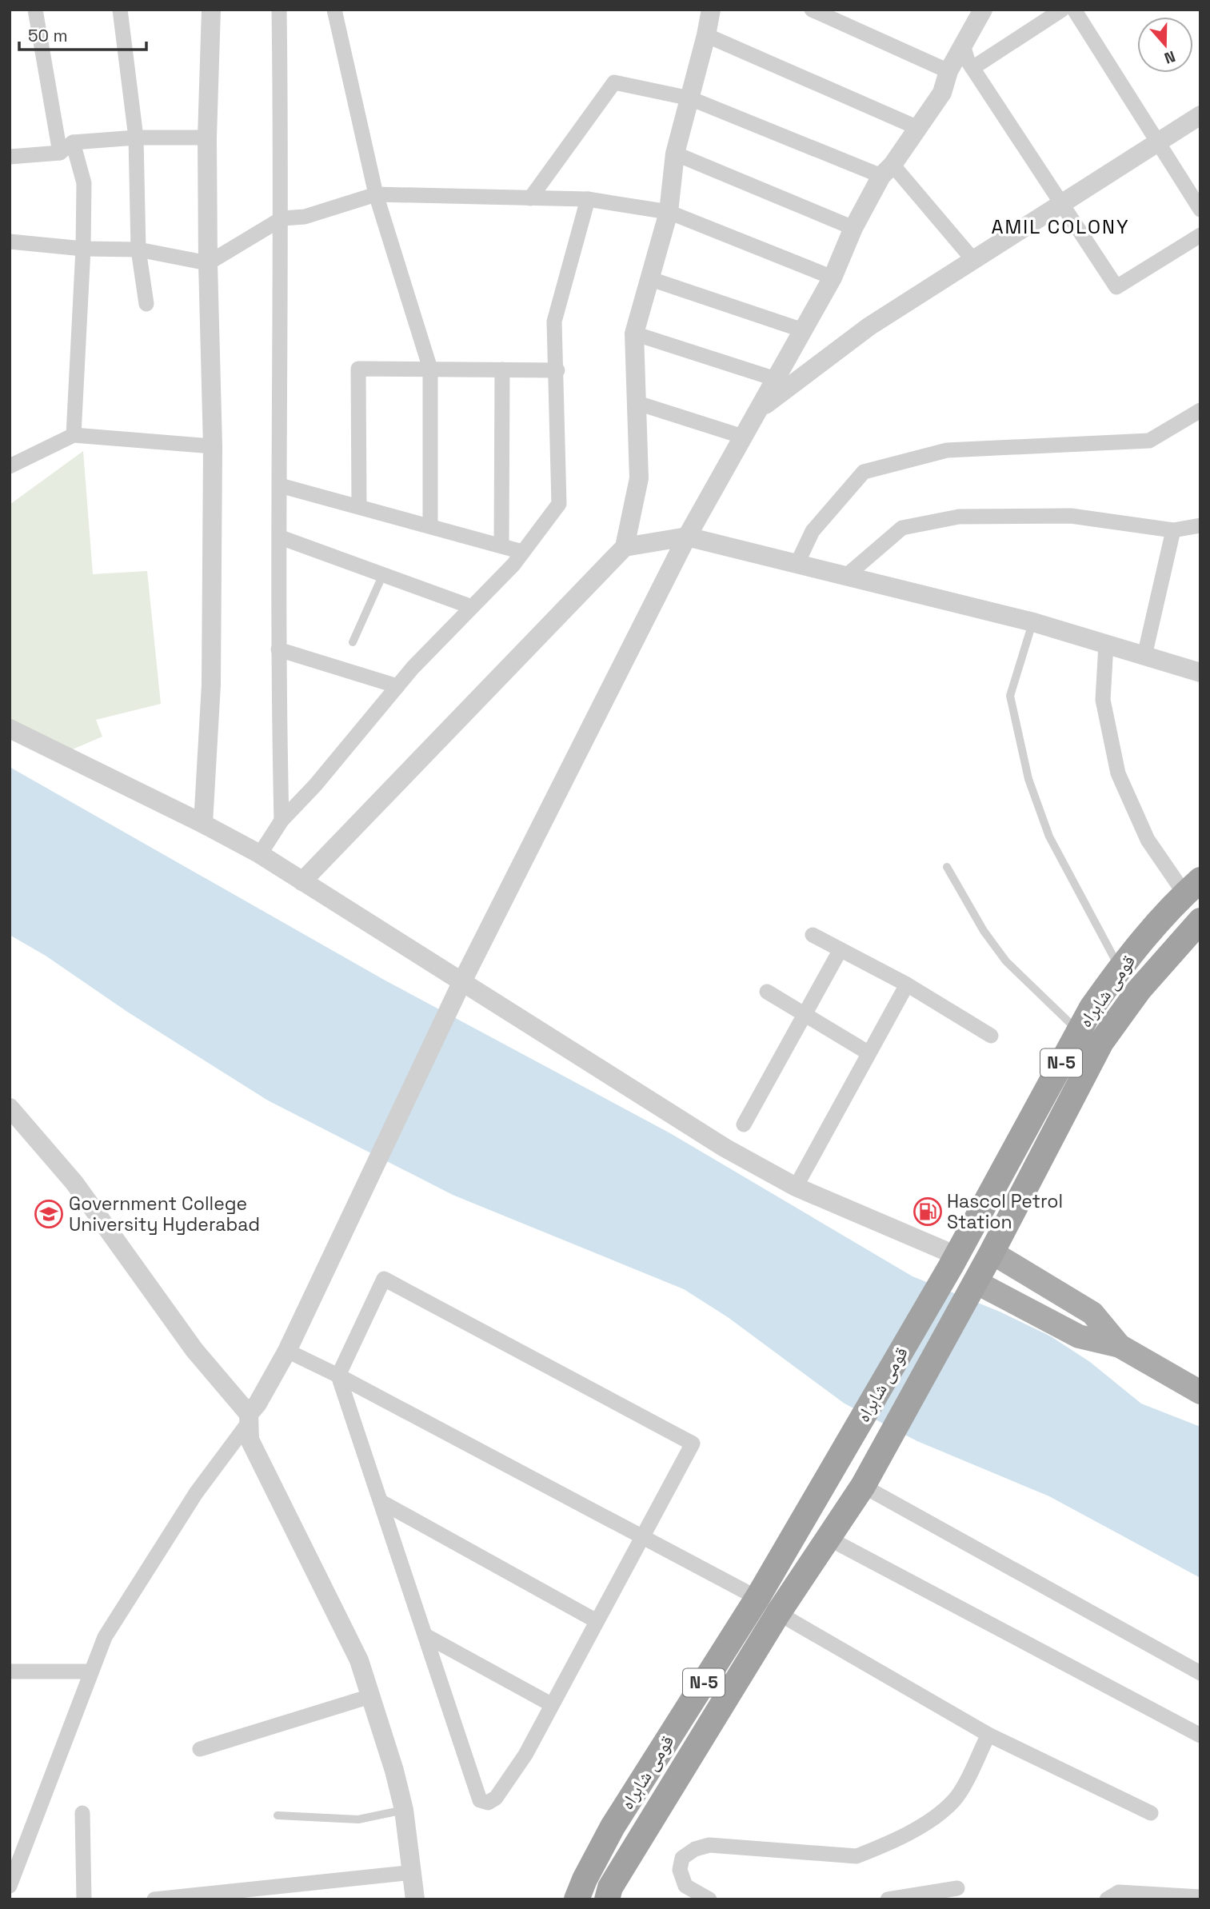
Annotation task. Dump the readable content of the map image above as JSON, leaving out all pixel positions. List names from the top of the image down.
{
  "streets": {
    "highway": ["قومی شاہراہ", "N-5"]
  },
  "districts": ["AMIL COLONY"],
  "places": {
    "fuel station": ["Hascol Petrol Station"],
    "school or university": ["Government College University Hyderabad"]
  },
  "scale_bar": "50 m",
  "north": "bottom"
}
